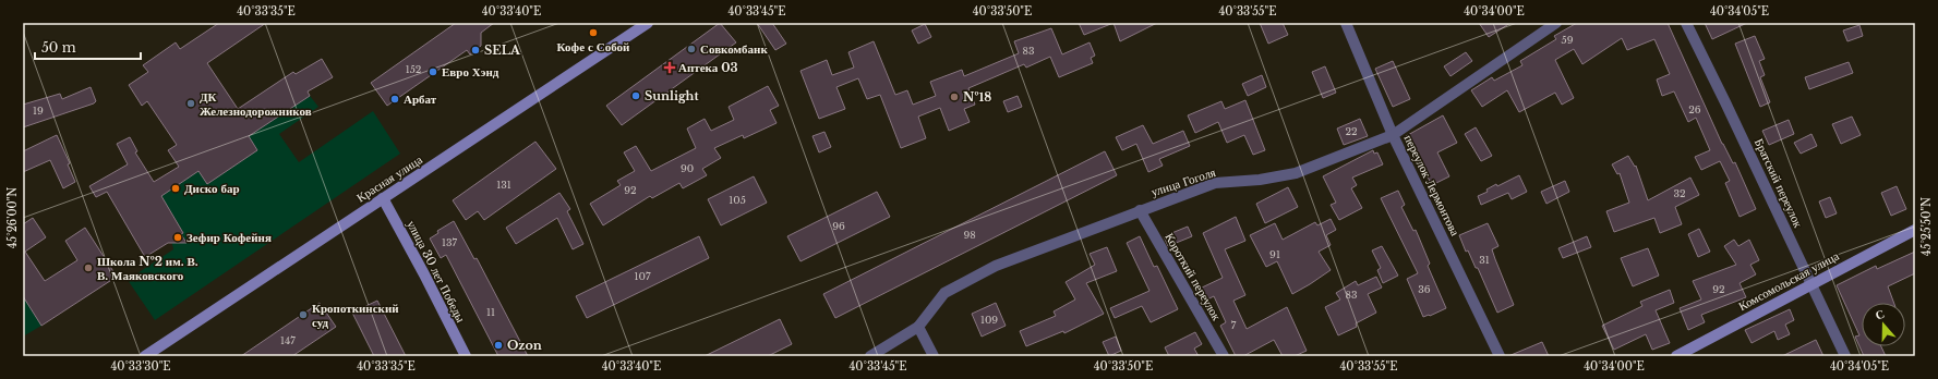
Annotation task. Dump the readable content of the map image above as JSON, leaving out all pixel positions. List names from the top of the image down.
{
  "streets": {
    "main road": ["Красная улица", "улица 30 лет Победы", "Комсомольская улица"],
    "street": [
      "улица Гоголя",
      "Братский переулок",
      "переулок Лермонтова",
      "Короткий переулок"
    ]
  },
  "crossings": [
    ["Красная улица", "улица 30 лет Победы"],
    ["улица Гоголя", "переулок Лермонтова"],
    ["улица Гоголя", "Короткий переулок"],
    ["Братский переулок", "Комсомольская улица"]
  ],
  "places": {
    "other": [
      "Кофе с Собой",
      "Совкомбанк",
      "SELA",
      "Евро Хэнд",
      "Sunlight",
      "№18",
      "Арбат",
      "ДК Железнодорожников",
      "Диско бар",
      "Зефир Кофейня",
      "Школа №2 им. В. В. Маяковского",
      "Кропоткинский суд",
      "Ozon"
    ],
    "health": ["Аптека 03"]
  },
  "house_numbers": [
    "59",
    "83",
    "152",
    "26",
    "19",
    "22",
    "90",
    "131",
    "92",
    "32",
    "105",
    "96",
    "98",
    "137",
    "91",
    "31",
    "107",
    "36",
    "92",
    "83",
    "11",
    "109",
    "7",
    "147"
  ],
  "scale_bar": "50 m",
  "north": "top",
  "coordinates": [
    "40°33'35\"E",
    "40°33'40\"E",
    "40°33'45\"E",
    "40°33'50\"E",
    "40°33'55\"E",
    "40°34'00\"E",
    "40°34'05\"E",
    "45°26'00\"N",
    "45°25'50\"N",
    "40°33'30\"E"
  ]
}
